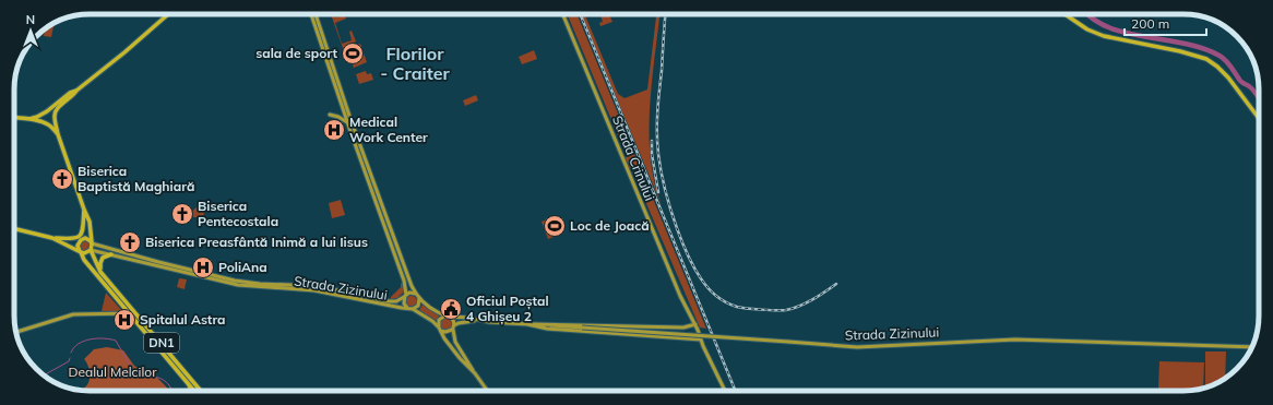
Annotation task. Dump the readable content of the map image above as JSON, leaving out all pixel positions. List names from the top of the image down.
{
  "streets": {
    "main road": ["Strada Crinului", "Strada Zizinului", "DN1"]
  },
  "crossings": [
    ["Strada Crinului", "Strada Zizinului"],
    ["Strada Zizinului", "DN1"]
  ],
  "districts": ["Florilor - Craiter"],
  "parks": ["Dealul Melcilor"],
  "places": {
    "sports": ["sala de sport", "Loc de Joacă"],
    "hospital": ["Medical Work Center", "PoliAna", "Spitalul Astra"],
    "church": ["Biserica Baptistă Maghiară", "Biserica Pentecostala", "Biserica Preasfântă Inimă a lui Iisus"],
    "public building": ["Oficiul Poștal 4 Ghișeu 2"]
  },
  "scale_bar": "200 m",
  "north": "top"
}
